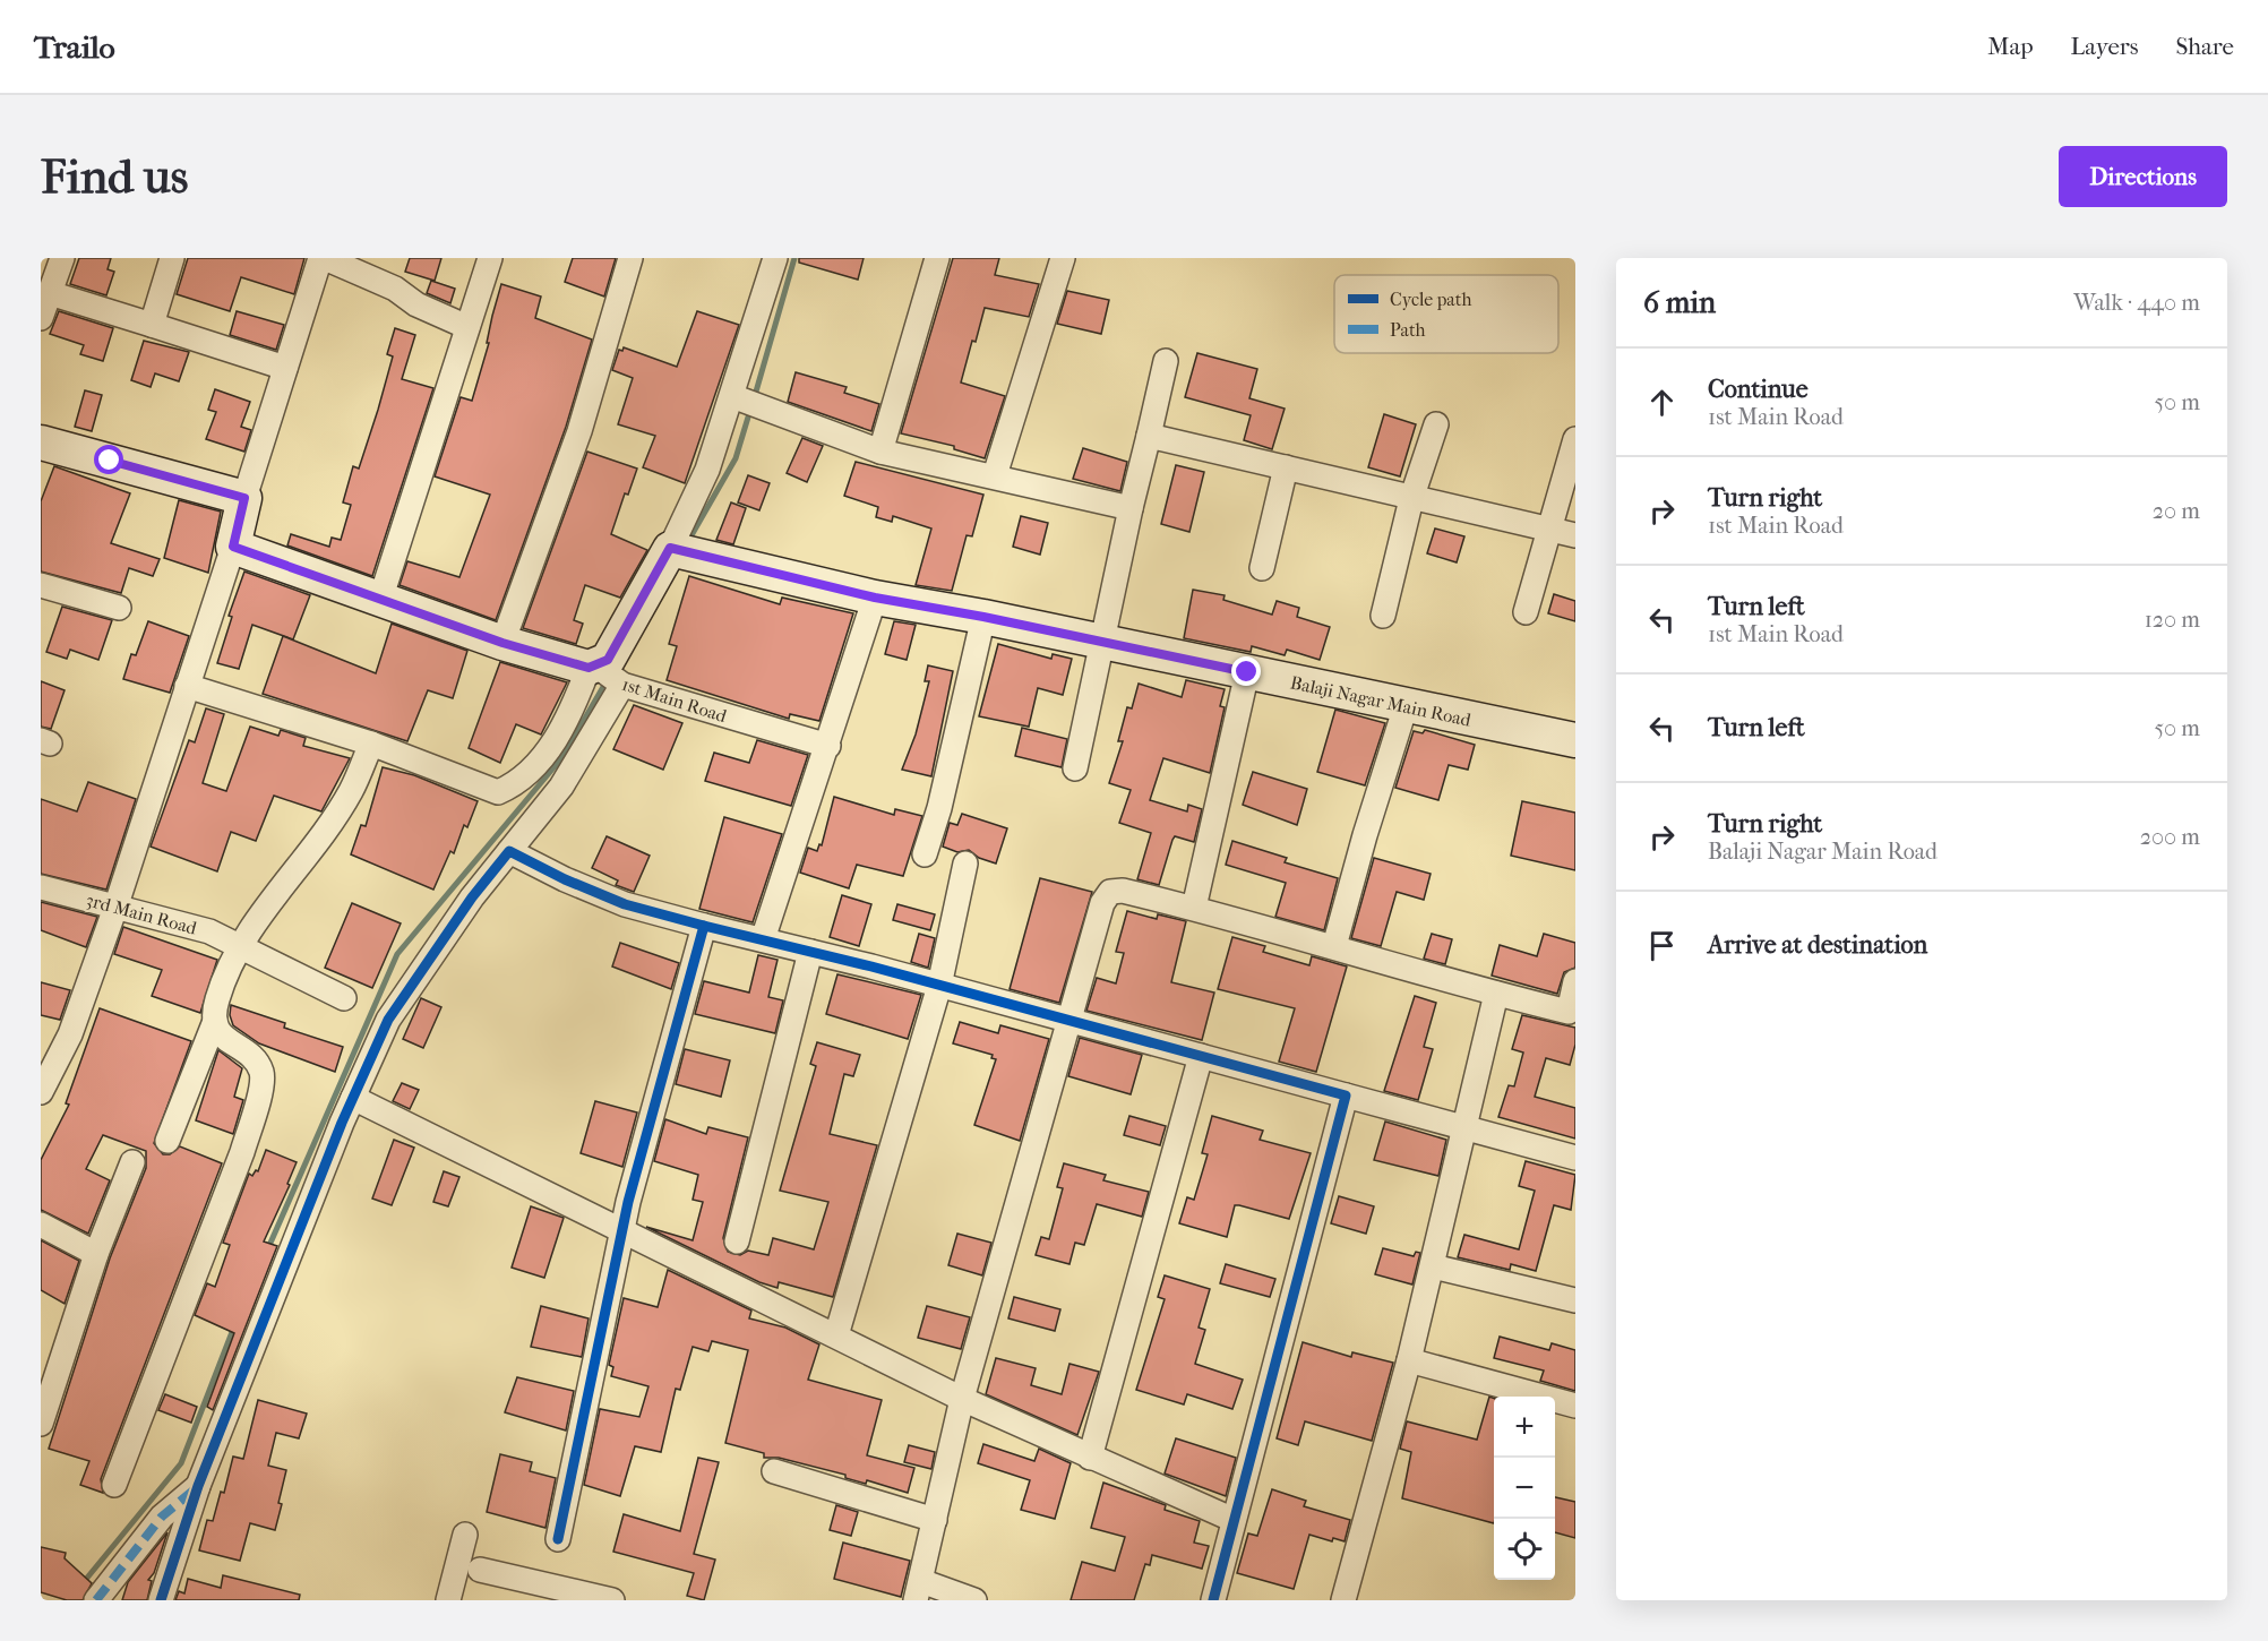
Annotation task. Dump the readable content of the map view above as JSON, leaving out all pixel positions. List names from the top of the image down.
{
  "streets": {
    "main road": ["1st Main Road", "Balaji Nagar Main Road"],
    "street": ["3rd Main Road"]
  },
  "legend": ["Cycle path", "Path"],
  "page": {
    "header": "Trailo",
    "nav": ["Map", "Layers", "Share"],
    "buttons": "Directions",
    "title": "Find us",
    "heading": ["6 min", "Walk · 440 m"],
    "list": [
      ["Continue", "1st Main Road", "50 m"],
      ["Turn right", "1st Main Road", "20 m"],
      ["Turn left", "1st Main Road", "120 m"],
      ["Turn left", "50 m"],
      ["Turn right", "Balaji Nagar Main Road", "200 m"],
      "Arrive at destination"
    ],
    "map_buttons": ["+", "−"]
  }
}
